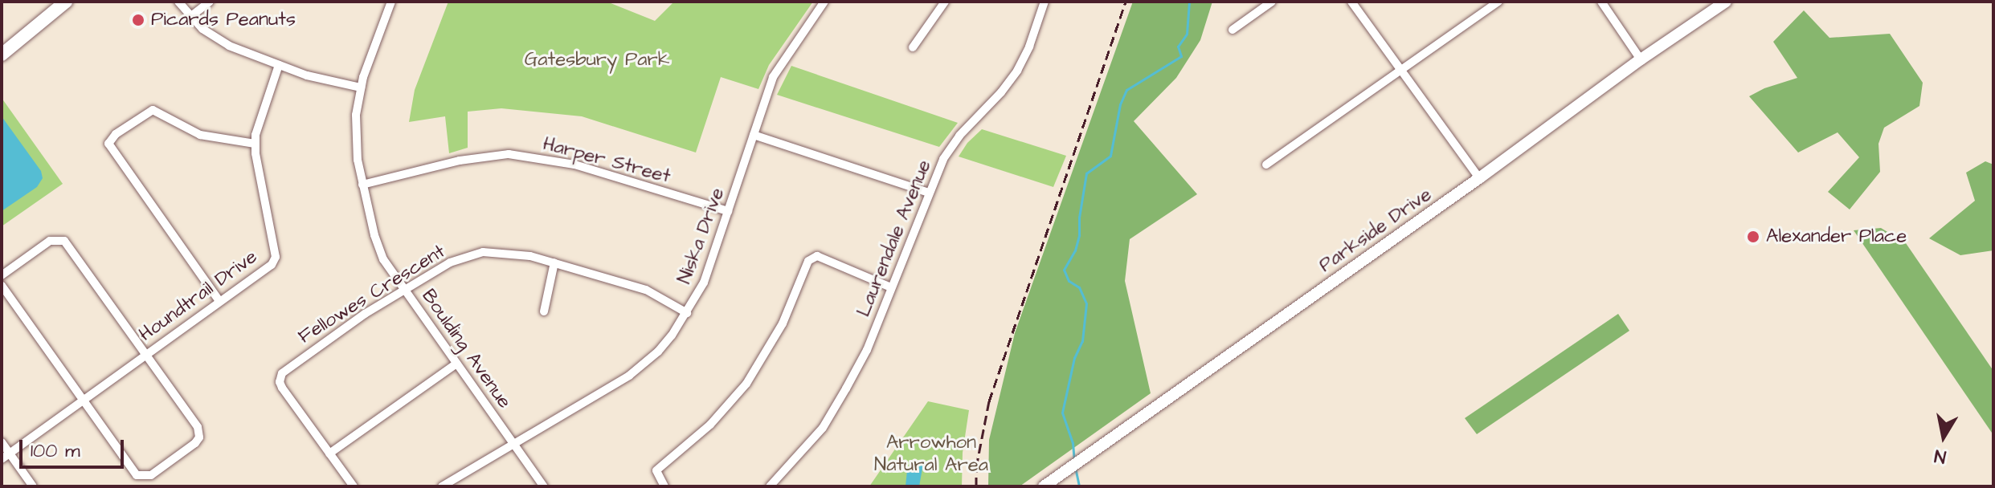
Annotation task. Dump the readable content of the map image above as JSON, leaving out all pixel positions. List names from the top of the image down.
{
  "streets": {
    "main road": ["Parkside Drive"],
    "street": [
      "Harper Street",
      "Niska Drive",
      "Laurendale Avenue",
      "Fellowes Crescent",
      "Houndtrail Drive",
      "Boulding Avenue"
    ]
  },
  "crossings": [
    ["Harper Street", "Niska Drive"],
    ["Harper Street", "Boulding Avenue"],
    ["Niska Drive", "Fellowes Crescent"],
    ["Niska Drive", "Boulding Avenue"],
    ["Fellowes Crescent", "Boulding Avenue"]
  ],
  "parks": ["Gatesbury Park", "Arrowhon Natural Area"],
  "places": ["Picards Peanuts", "Alexander Place"],
  "scale_bar": "100 m",
  "north": "bottom"
}
